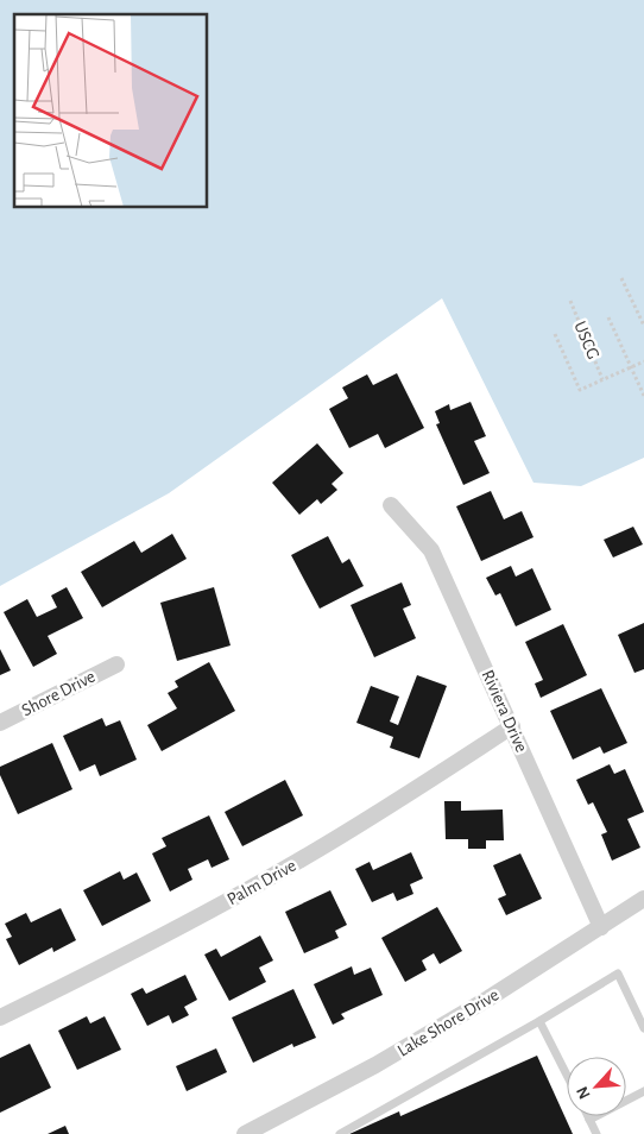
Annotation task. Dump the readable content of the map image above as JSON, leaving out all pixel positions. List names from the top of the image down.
{
  "streets": {
    "street": [
      "Shore Drive",
      "Riviera Drive",
      "Palm Drive",
      "Lake Shore Drive"
    ],
    "path": ["USCG"]
  },
  "crossings": [
    ["Riviera Drive", "Palm Drive"],
    ["Riviera Drive", "Lake Shore Drive"]
  ],
  "north": "bottom left"
}
